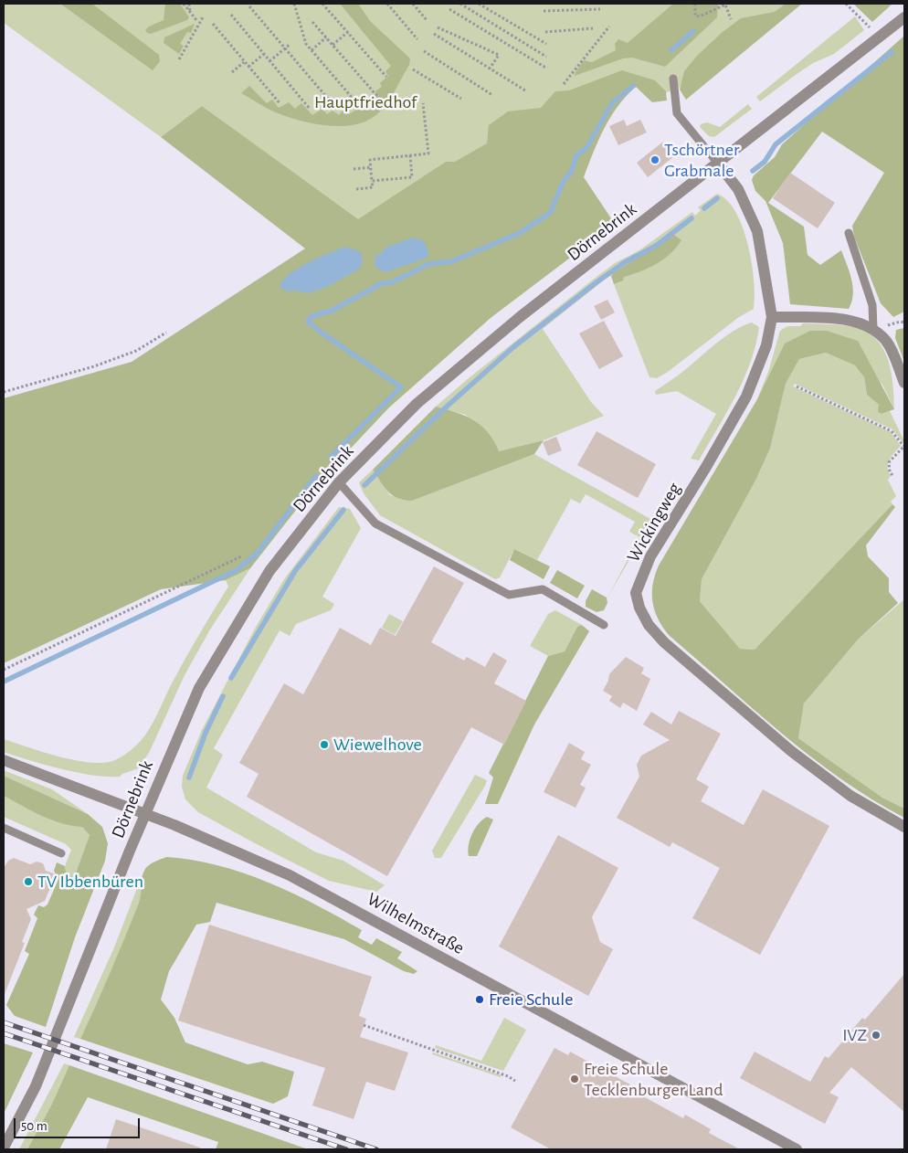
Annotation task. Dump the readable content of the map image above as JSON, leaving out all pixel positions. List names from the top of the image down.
{
  "streets": {
    "street": ["Dörnebrink", "Wickingweg", "Wilhelmstraße"]
  },
  "crossings": [
    ["Dörnebrink", "Wickingweg"],
    ["Dörnebrink", "Wilhelmstraße"]
  ],
  "parks": ["Hauptfriedhof"],
  "places": [
    "Tschörtner Grabmale",
    "Wiewelhove",
    "TV Ibbenbüren",
    "Freie Schule",
    "IVZ",
    "Freie Schule Tecklenburger Land"
  ],
  "scale_bar": "50 m"
}
